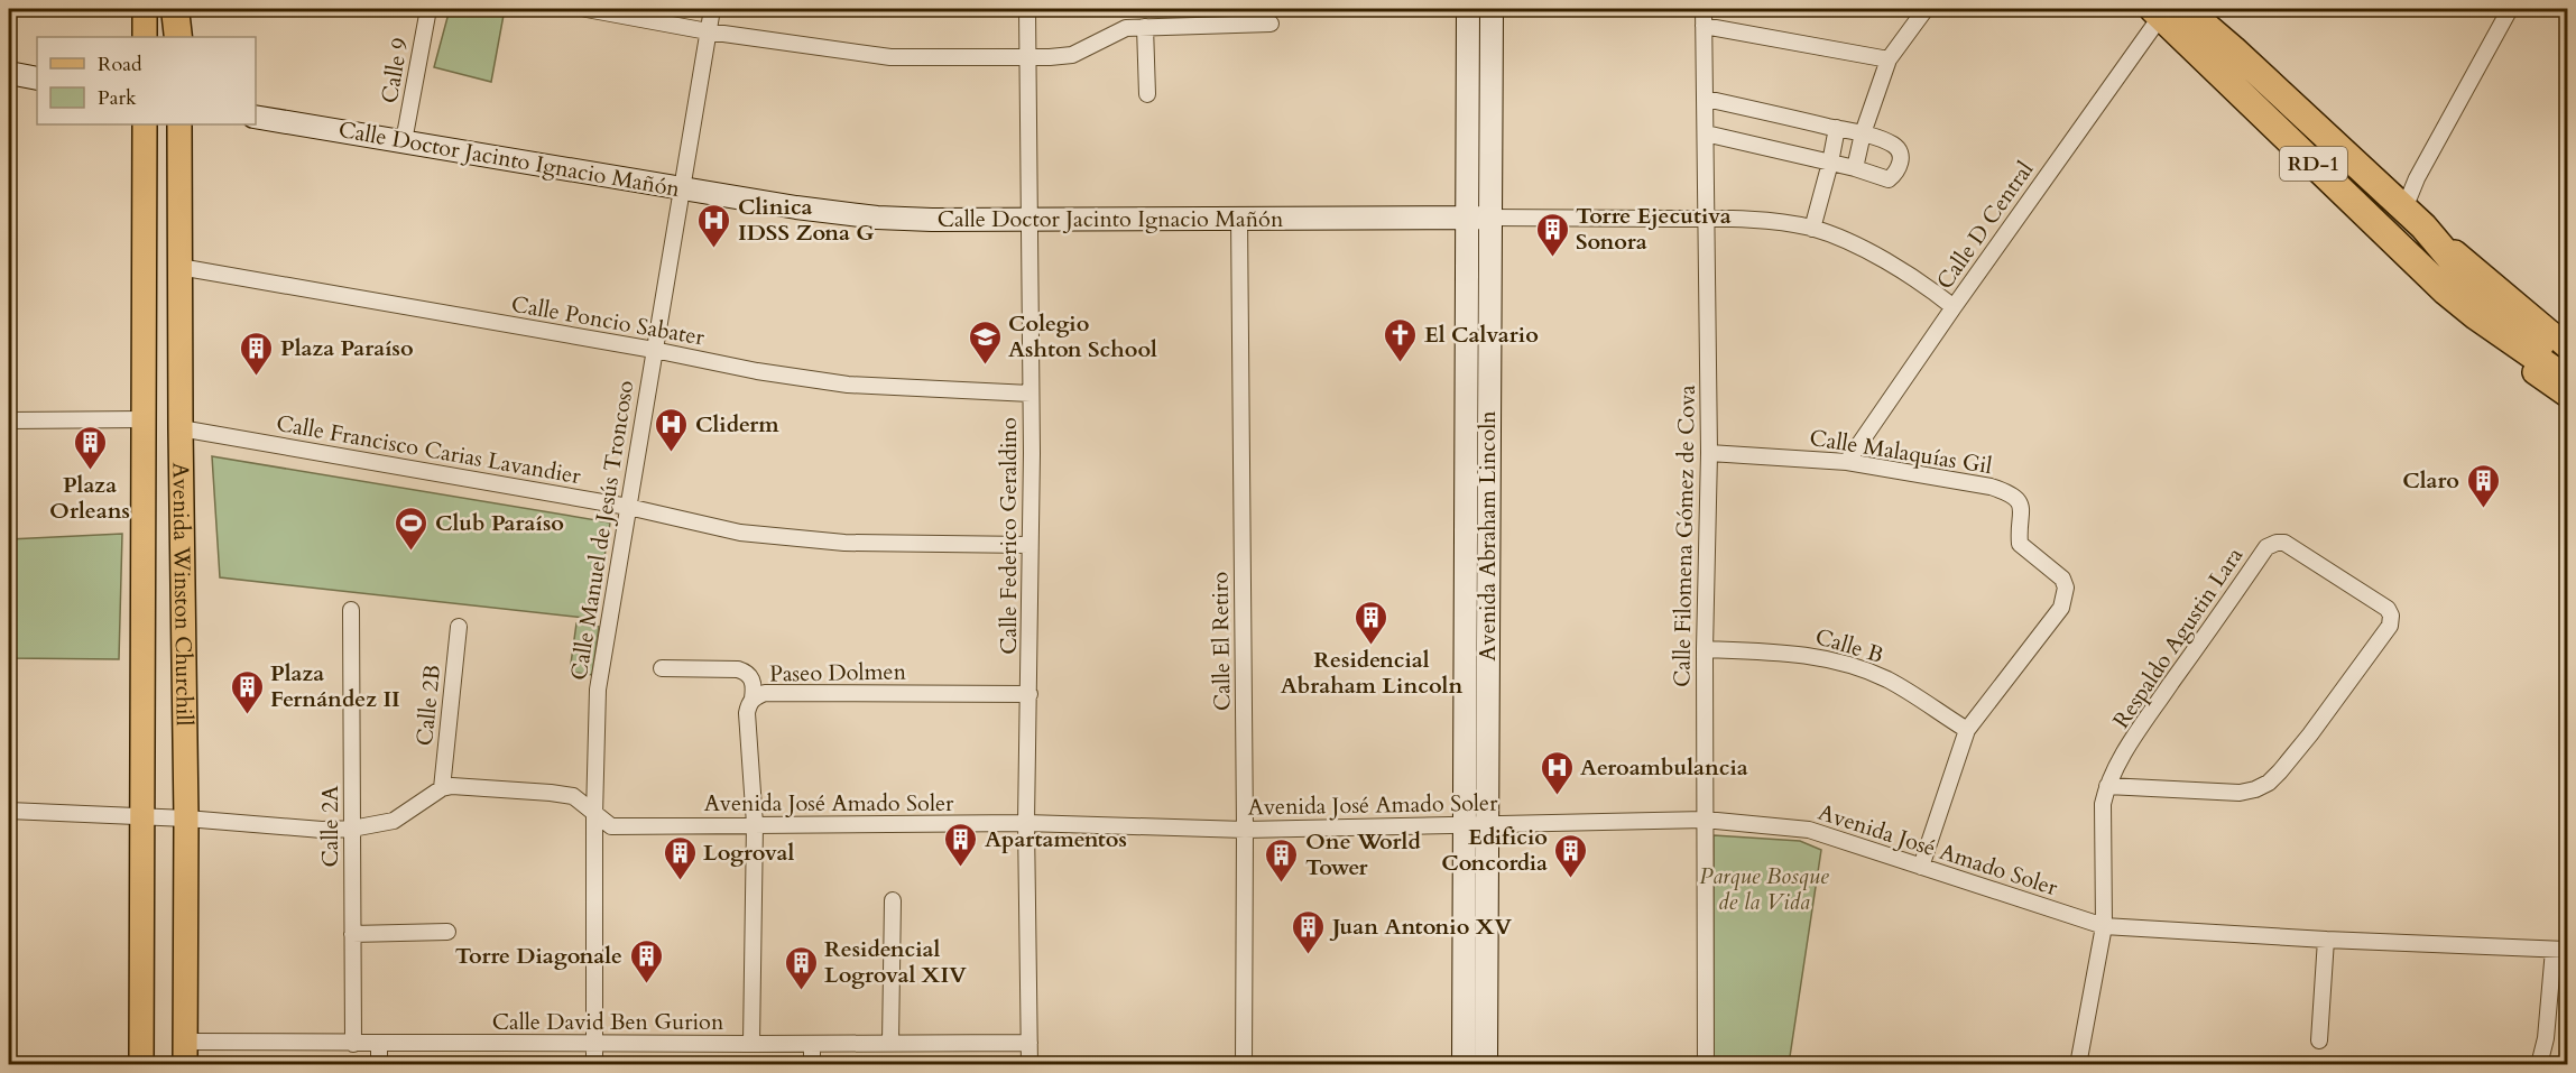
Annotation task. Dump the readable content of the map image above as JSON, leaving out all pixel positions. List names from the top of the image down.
{
  "streets": {
    "highway": ["RD-1"],
    "main road": ["Calle Doctor Jacinto Ignacio Mañón", "Avenida Abraham Lincoln", "Avenida Winston Churchill"],
    "street": [
      "Calle 9",
      "Calle D Central",
      "Calle Poncio Sabater",
      "Calle Francisco Carias Lavandier",
      "Calle Malaquías Gil",
      "Calle Manuel de Jesús Troncoso",
      "Calle Federico Geraldino",
      "Calle Filomena Gómez de Cova",
      "Respaldo Agustin Lara",
      "Calle El Retiro",
      "Calle B",
      "Paseo Dolmen",
      "Calle 2B",
      "Avenida José Amado Soler",
      "Calle 2A",
      "Calle David Ben Gurion"
    ]
  },
  "crossings": [
    ["Calle 9", "Calle Doctor Jacinto Ignacio Mañón"],
    ["Calle Doctor Jacinto Ignacio Mañón", "Calle D Central"],
    ["Calle Doctor Jacinto Ignacio Mañón", "Calle Manuel de Jesús Troncoso"],
    ["Calle Doctor Jacinto Ignacio Mañón", "Calle Federico Geraldino"],
    ["Calle Doctor Jacinto Ignacio Mañón", "Avenida Abraham Lincoln"],
    ["Calle Doctor Jacinto Ignacio Mañón", "Calle Filomena Gómez de Cova"],
    ["Calle Doctor Jacinto Ignacio Mañón", "Calle El Retiro"],
    ["RD-1", "Calle D Central"],
    ["Calle D Central", "Calle Malaquías Gil"],
    ["Calle Poncio Sabater", "Calle Manuel de Jesús Troncoso"],
    ["Calle Poncio Sabater", "Calle Federico Geraldino"],
    ["Calle Poncio Sabater", "Avenida Winston Churchill"],
    ["Calle Francisco Carias Lavandier", "Calle Manuel de Jesús Troncoso"],
    ["Calle Francisco Carias Lavandier", "Calle Federico Geraldino"],
    ["Calle Francisco Carias Lavandier", "Avenida Winston Churchill"],
    ["Calle Malaquías Gil", "Calle Filomena Gómez de Cova"],
    ["Calle Malaquías Gil", "Calle B"],
    ["Calle Malaquías Gil", "Avenida José Amado Soler"],
    ["Calle Manuel de Jesús Troncoso", "Avenida José Amado Soler"],
    ["Calle Manuel de Jesús Troncoso", "Calle David Ben Gurion"],
    ["Calle Federico Geraldino", "Paseo Dolmen"],
    ["Calle Federico Geraldino", "Avenida José Amado Soler"],
    ["Calle Federico Geraldino", "Calle David Ben Gurion"],
    ["Avenida Abraham Lincoln", "Avenida José Amado Soler"],
    ["Calle Filomena Gómez de Cova", "Calle B"],
    ["Calle Filomena Gómez de Cova", "Avenida José Amado Soler"],
    ["Avenida Winston Churchill", "Calle David Ben Gurion"],
    ["Calle El Retiro", "Avenida José Amado Soler"],
    ["Paseo Dolmen", "Avenida José Amado Soler"],
    ["Paseo Dolmen", "Calle David Ben Gurion"],
    ["Calle 2B", "Avenida José Amado Soler"],
    ["Calle 2A", "Calle David Ben Gurion"]
  ],
  "parks": ["Parque Bosque de la Vida"],
  "places": {
    "hospital": ["Clinica IDSS Zona G", "Cliderm", "Aeroambulancia"],
    "building": [
      "Torre Ejecutiva Sonora",
      "Plaza Paraíso",
      "Plaza Orleans",
      "Claro",
      "Residencial Abraham Lincoln",
      "Plaza Fernández II",
      "Apartamentos",
      "Edificio Concordia",
      "Logroval",
      "One World Tower",
      "Juan Antonio XV",
      "Torre Diagonale",
      "Residencial Logroval XIV"
    ],
    "church": ["El Calvario"],
    "school or university": ["Colegio Ashton School"],
    "sports": ["Club Paraíso"]
  },
  "legend": ["Road", "Park"]
}
